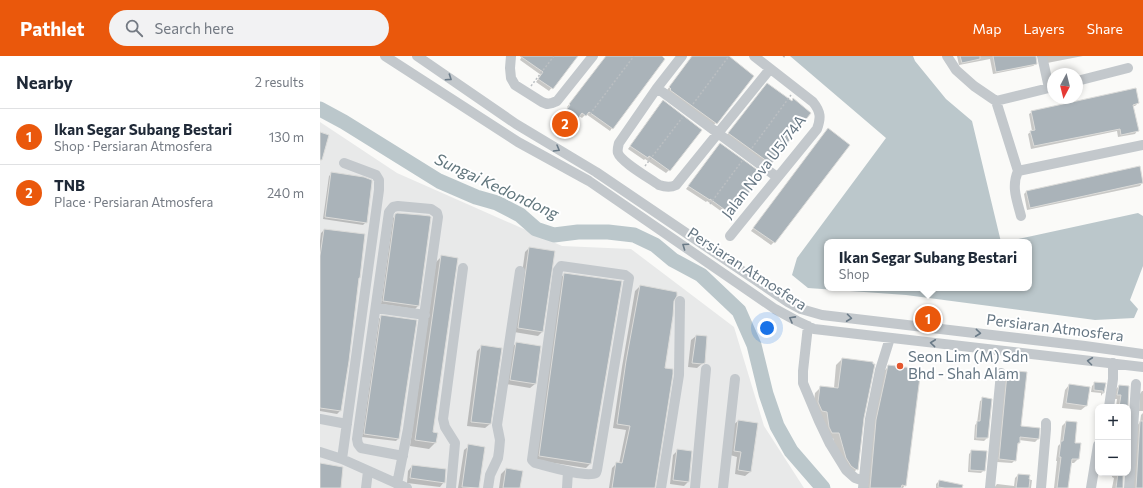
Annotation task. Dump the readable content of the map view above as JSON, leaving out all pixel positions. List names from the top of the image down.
{
  "streets": {
    "street": ["Jalan Nova U5/74A", "Persiaran Atmosfera"]
  },
  "water": ["Sungai Kedondong"],
  "places": ["Seon Lim (M) Sdn Bhd - Shah Alam"],
  "north": "bottom",
  "page": {
    "header": "Pathlet",
    "search": "Search here",
    "nav": ["Map", "Layers", "Share"],
    "heading": ["Nearby", "2 results"],
    "list": [
      {
        "mark": "1",
        "name": "Ikan Segar Subang Bestari",
        "note": "Shop · Persiaran Atmosfera",
        "value": "130 m"
      },
      {
        "mark": "2",
        "name": "TNB",
        "note": "Place · Persiaran Atmosfera",
        "value": "240 m"
      }
    ],
    "pins": ["2", "1"],
    "popup": ["Ikan Segar Subang Bestari", "Shop"],
    "map_buttons": ["+", "−"]
  }
}
